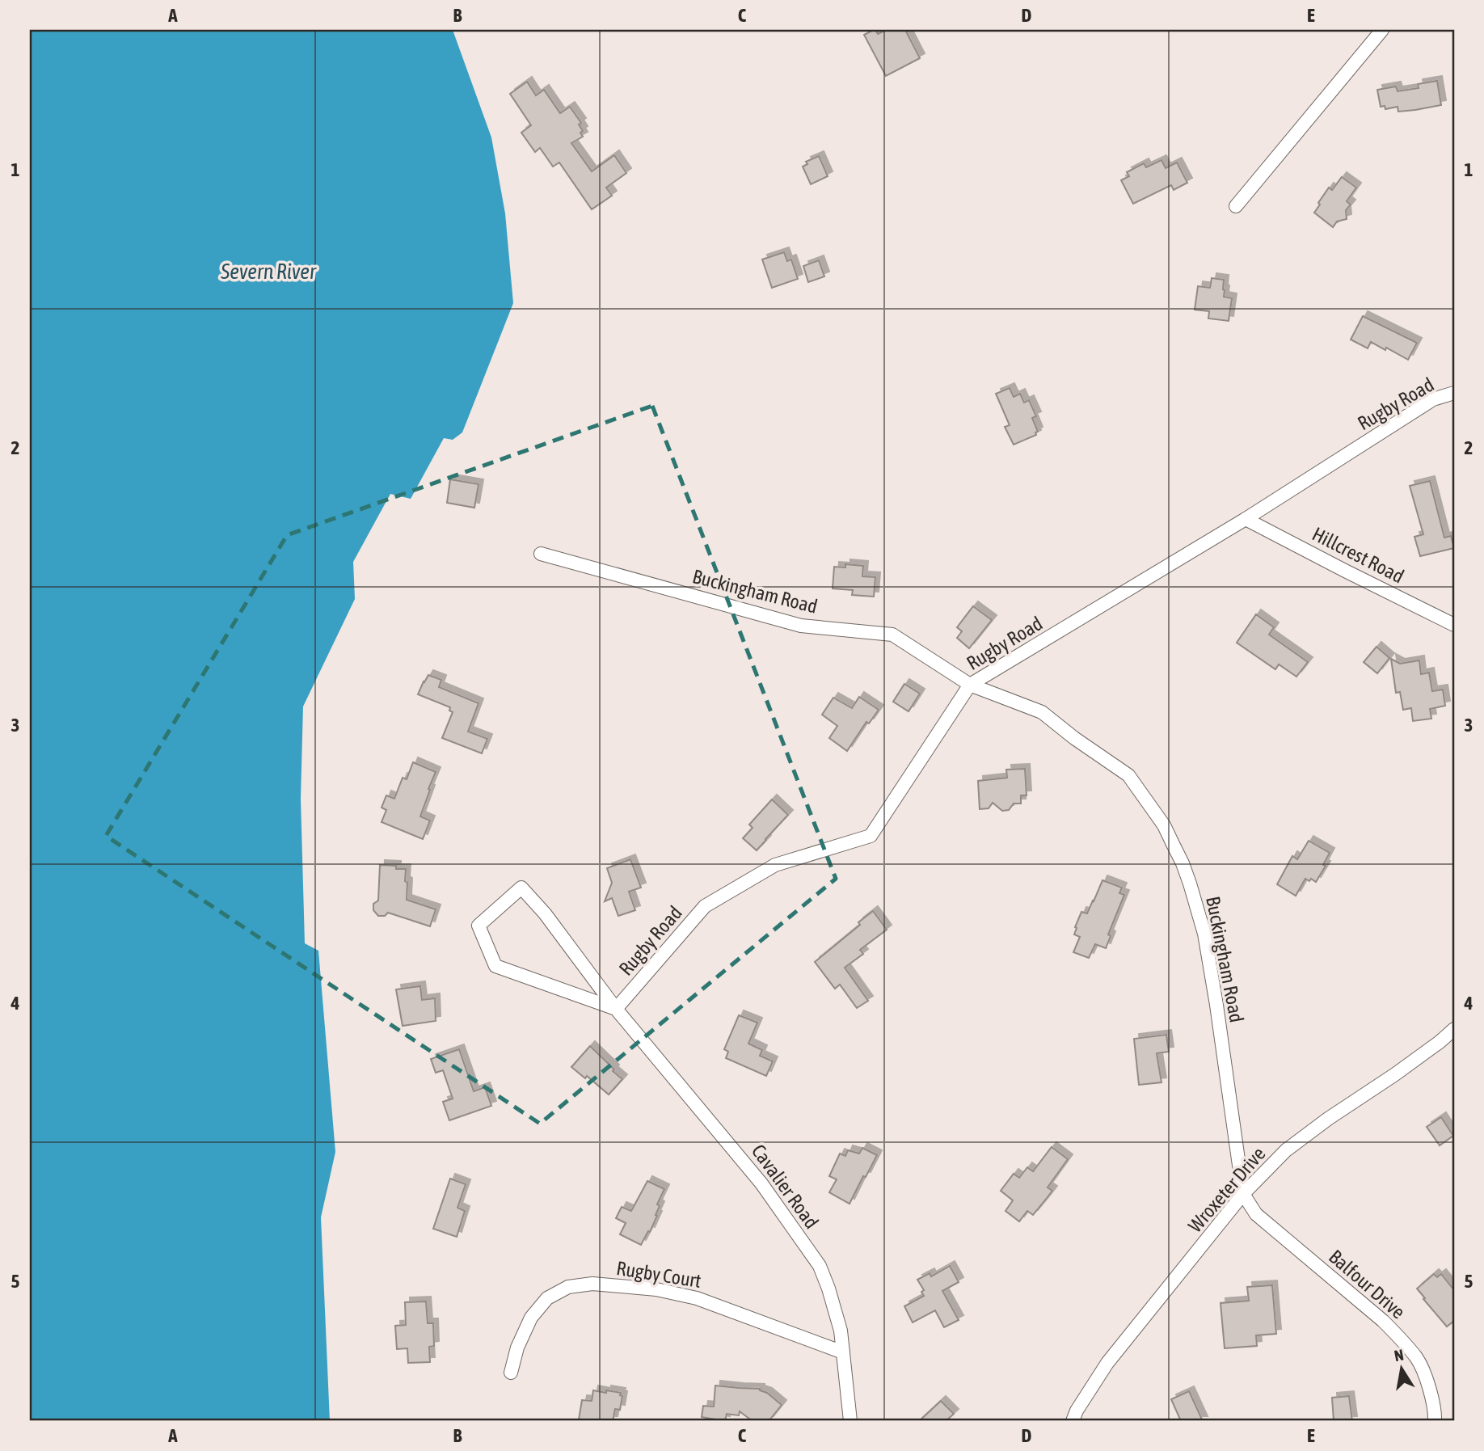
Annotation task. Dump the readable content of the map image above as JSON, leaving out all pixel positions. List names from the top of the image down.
{
  "streets": {
    "street": [
      "Rugby Road",
      "Hillcrest Road",
      "Buckingham Road",
      "Cavalier Road",
      "Wroxeter Drive",
      "Rugby Court",
      "Balfour Drive"
    ]
  },
  "crossings": [
    ["Rugby Road", "Hillcrest Road"],
    ["Rugby Road", "Buckingham Road"],
    ["Rugby Road", "Cavalier Road"],
    ["Buckingham Road", "Wroxeter Drive"],
    ["Buckingham Road", "Balfour Drive"],
    ["Cavalier Road", "Rugby Court"],
    ["Wroxeter Drive", "Balfour Drive"]
  ],
  "water": ["Severn River"],
  "north": "top",
  "grid": {
    "columns": [
      "A",
      "B",
      "C",
      "D",
      "E"
    ],
    "rows": [
      "1",
      "2",
      "3",
      "4",
      "5"
    ]
  }
}
